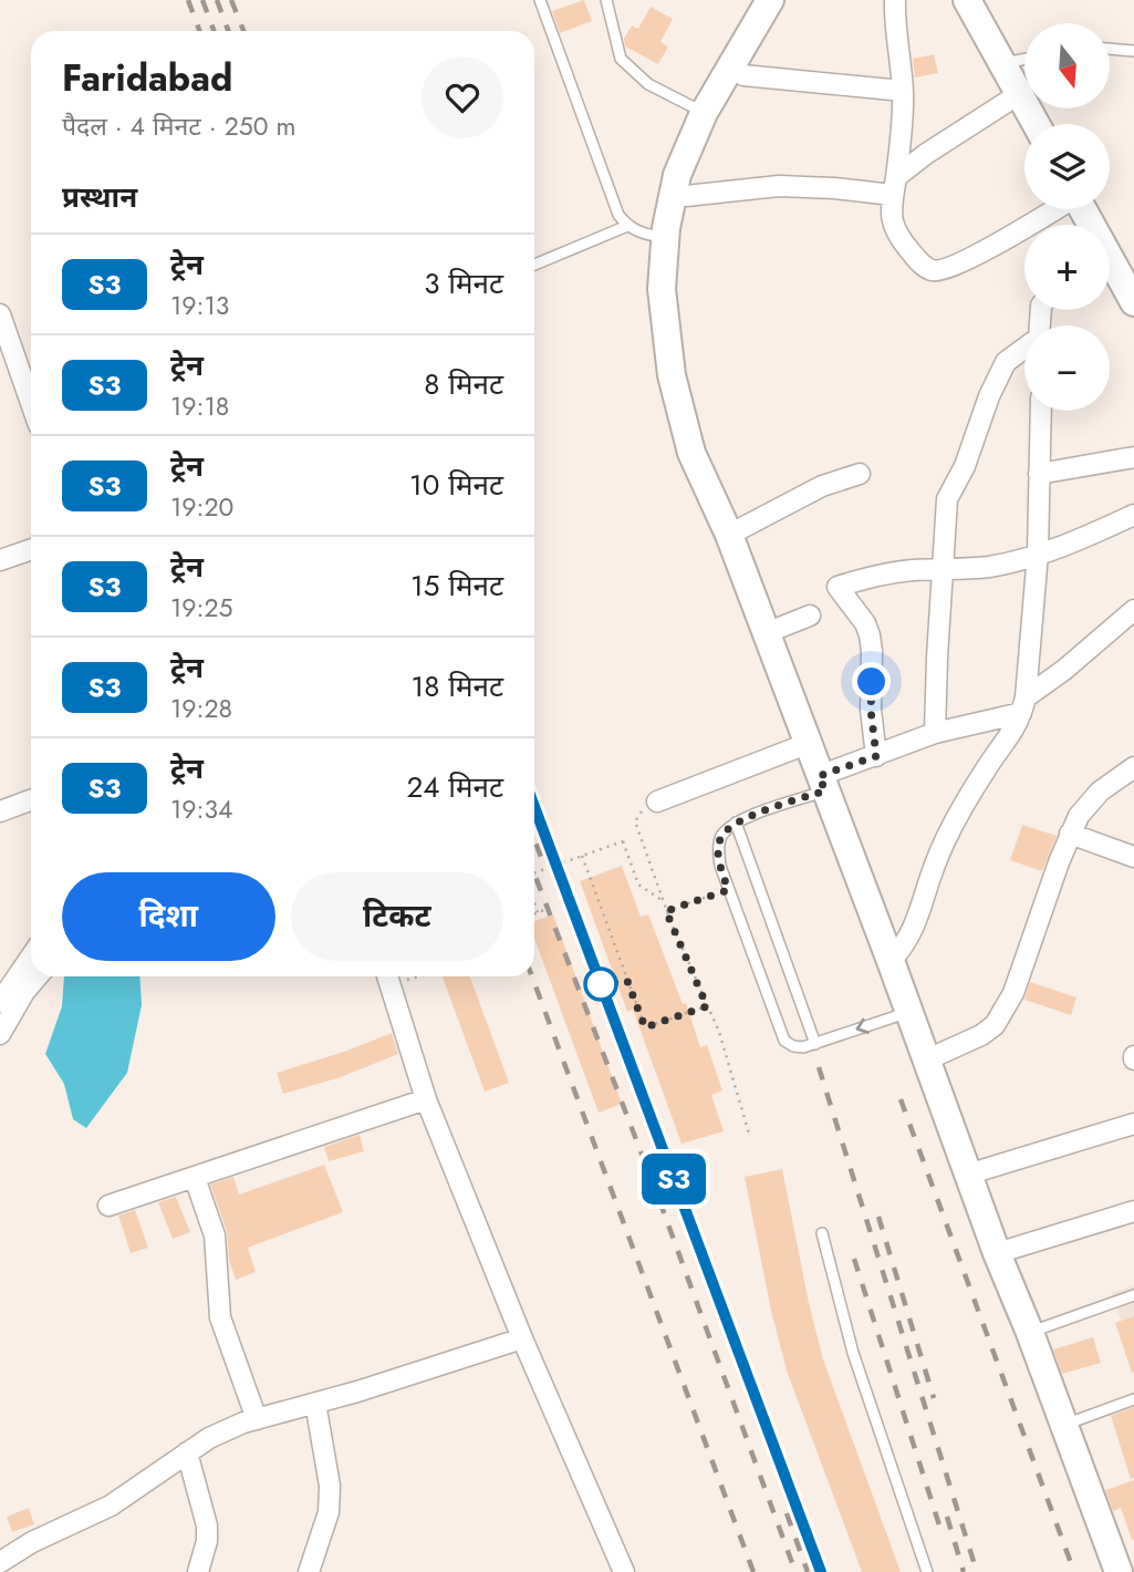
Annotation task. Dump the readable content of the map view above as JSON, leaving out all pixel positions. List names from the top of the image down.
{
  "north": "bottom",
  "page": {
    "on_map": "S3",
    "map_buttons": ["+", "−"],
    "heading": [
      ["Faridabad", "पैदल · 4 मिनट · 250 m"],
      "प्रस्थान"
    ],
    "list": [
      {
        "mark": "S3",
        "name": "ट्रेन",
        "note": "19:13",
        "value": "3 मिनट"
      },
      {
        "mark": "S3",
        "name": "ट्रेन",
        "note": "19:18",
        "value": "8 मिनट"
      },
      {
        "mark": "S3",
        "name": "ट्रेन",
        "note": "19:20",
        "value": "10 मिनट"
      },
      {
        "mark": "S3",
        "name": "ट्रेन",
        "note": "19:25",
        "value": "15 मिनट"
      },
      {
        "mark": "S3",
        "name": "ट्रेन",
        "note": "19:28",
        "value": "18 मिनट"
      },
      {
        "mark": "S3",
        "name": "ट्रेन",
        "note": "19:34",
        "value": "24 मिनट"
      }
    ],
    "buttons": ["दिशा", "टिकट"]
  }
}
